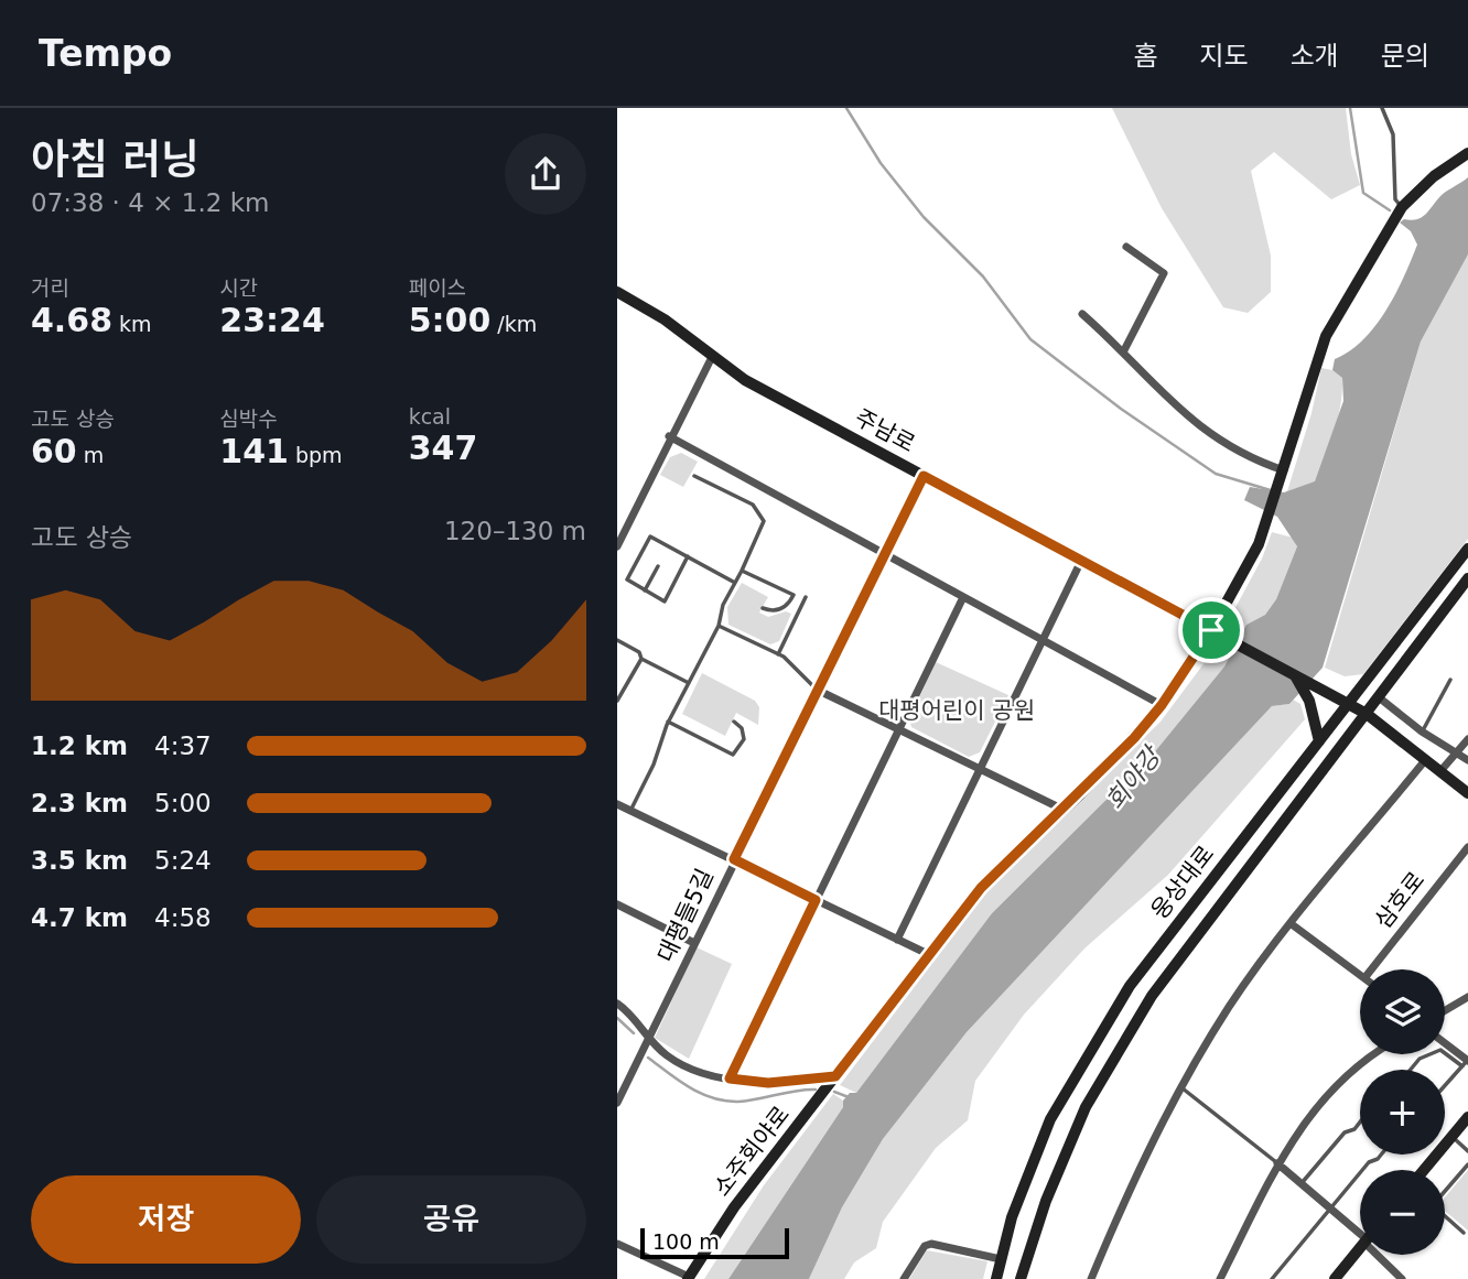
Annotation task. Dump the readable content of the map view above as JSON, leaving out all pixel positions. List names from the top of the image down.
{
  "streets": {
    "main road": ["주남로", "웅상대로", "소주회야로"],
    "street": ["삼호로", "대평들5길"]
  },
  "crossings": [
    ["주남로", "웅상대로"],
    ["주남로", "대평들5길"],
    ["주남로", "소주회야로"]
  ],
  "water": ["회야강"],
  "parks": ["대평어린이 공원"],
  "scale_bar": "100 m",
  "page": {
    "header": "Tempo",
    "nav": [
      "홈",
      "지도",
      "소개",
      "문의"
    ],
    "heading": ["아침 러닝", "07:38 · 4 × 1.2 km"],
    "stats": [
      ["거리", "4.68 km"],
      ["시간", "23:24"],
      ["페이스", "5:00 /km"],
      ["고도 상승", "60 m"],
      ["심박수", "141 bpm"],
      ["kcal", "347"]
    ],
    "chart": ["고도 상승", "120–130 m"],
    "list": [
      {
        "name": "1.2 km",
        "note": "4:37"
      },
      {
        "name": "2.3 km",
        "note": "5:00"
      },
      {
        "name": "3.5 km",
        "note": "5:24"
      },
      {
        "name": "4.7 km",
        "note": "4:58"
      }
    ],
    "map_buttons": ["+", "−"],
    "buttons": ["저장", "공유"],
    "scale": "100 m"
  }
}
